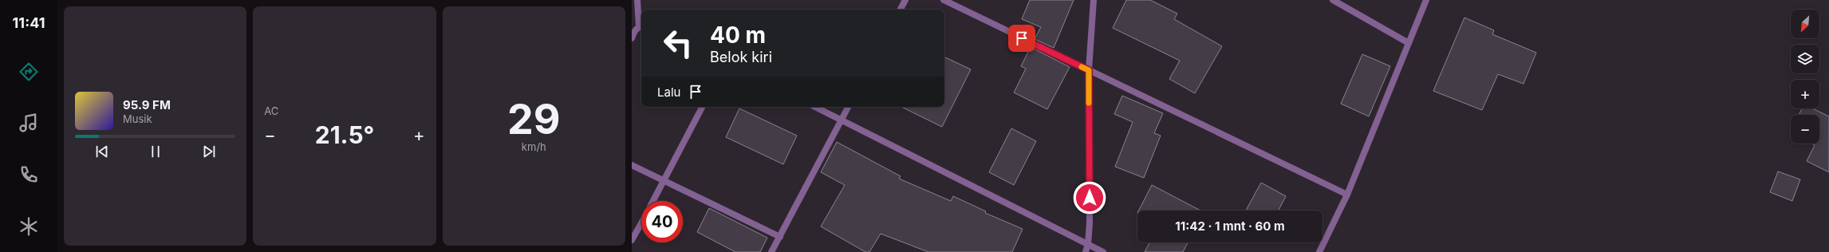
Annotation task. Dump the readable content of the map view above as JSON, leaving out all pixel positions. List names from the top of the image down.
{
  "north": "bottom left",
  "page": {
    "tabs": "11:41",
    "tile": [
      "AC",
      ["29", "km/h"]
    ],
    "map_buttons": ["+", "−"],
    "turn": ["40 m", "Belok kiri"],
    "then": "Lalu",
    "song": ["95.9 FM", "Musik"],
    "heat": ["−", "21.5°", "+"],
    "limit": "40",
    "trip": "11:42 · 1 mnt · 60 m"
  }
}
